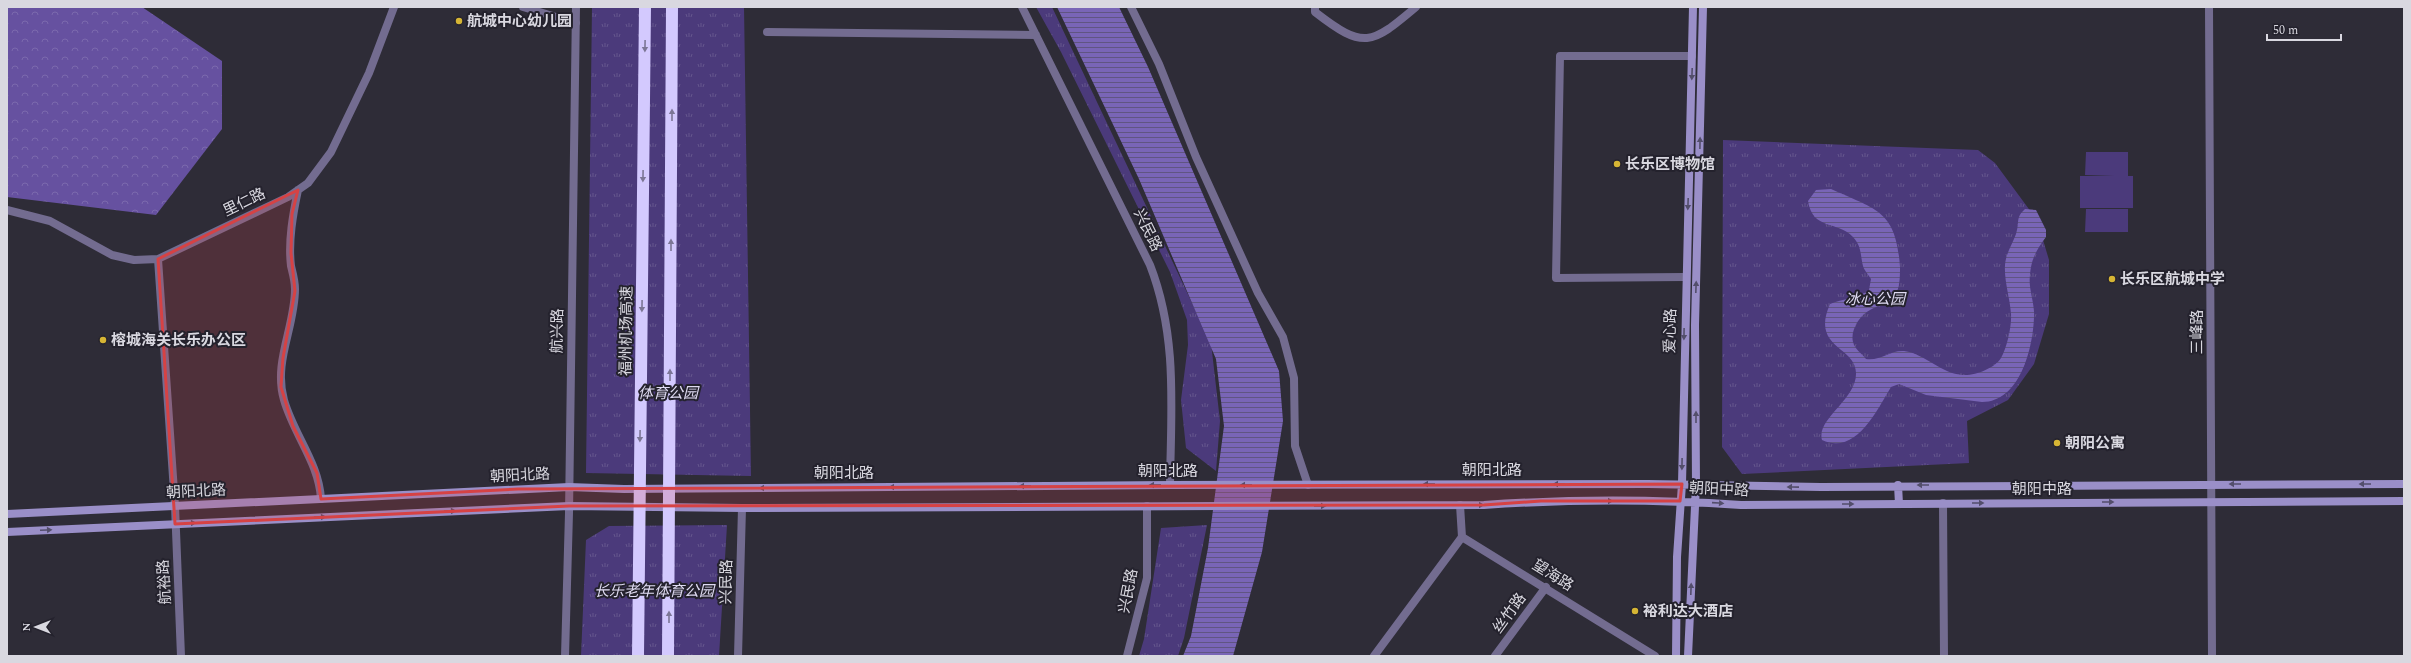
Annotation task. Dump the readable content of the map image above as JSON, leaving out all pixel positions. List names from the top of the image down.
{
  "streets": {
    "highway": ["福州机场高速"],
    "main road": ["爱心路", "朝阳北路", "朝阳中路"],
    "street": [
      "里仁路",
      "兴民路",
      "航兴路",
      "三峰路",
      "望海路",
      "航裕路",
      "丝竹路"
    ]
  },
  "crossings": [
    ["里仁路", "航裕路"],
    ["兴民路", "朝阳北路"],
    ["航兴路", "朝阳北路"],
    ["爱心路", "朝阳北路"],
    ["爱心路", "朝阳中路"],
    ["三峰路", "朝阳中路"],
    ["朝阳北路", "朝阳中路"],
    ["朝阳北路", "航裕路"],
    ["望海路", "丝竹路"]
  ],
  "parks": ["冰心公园", "体育公园", "长乐老年体育公园"],
  "places": [
    "航城中心幼儿园",
    "长乐区博物馆",
    "长乐区航城中学",
    "榕城海关长乐办公区",
    "朝阳公寓",
    "裕利达大酒店"
  ],
  "scale_bar": "50 m",
  "north": "left"
}
